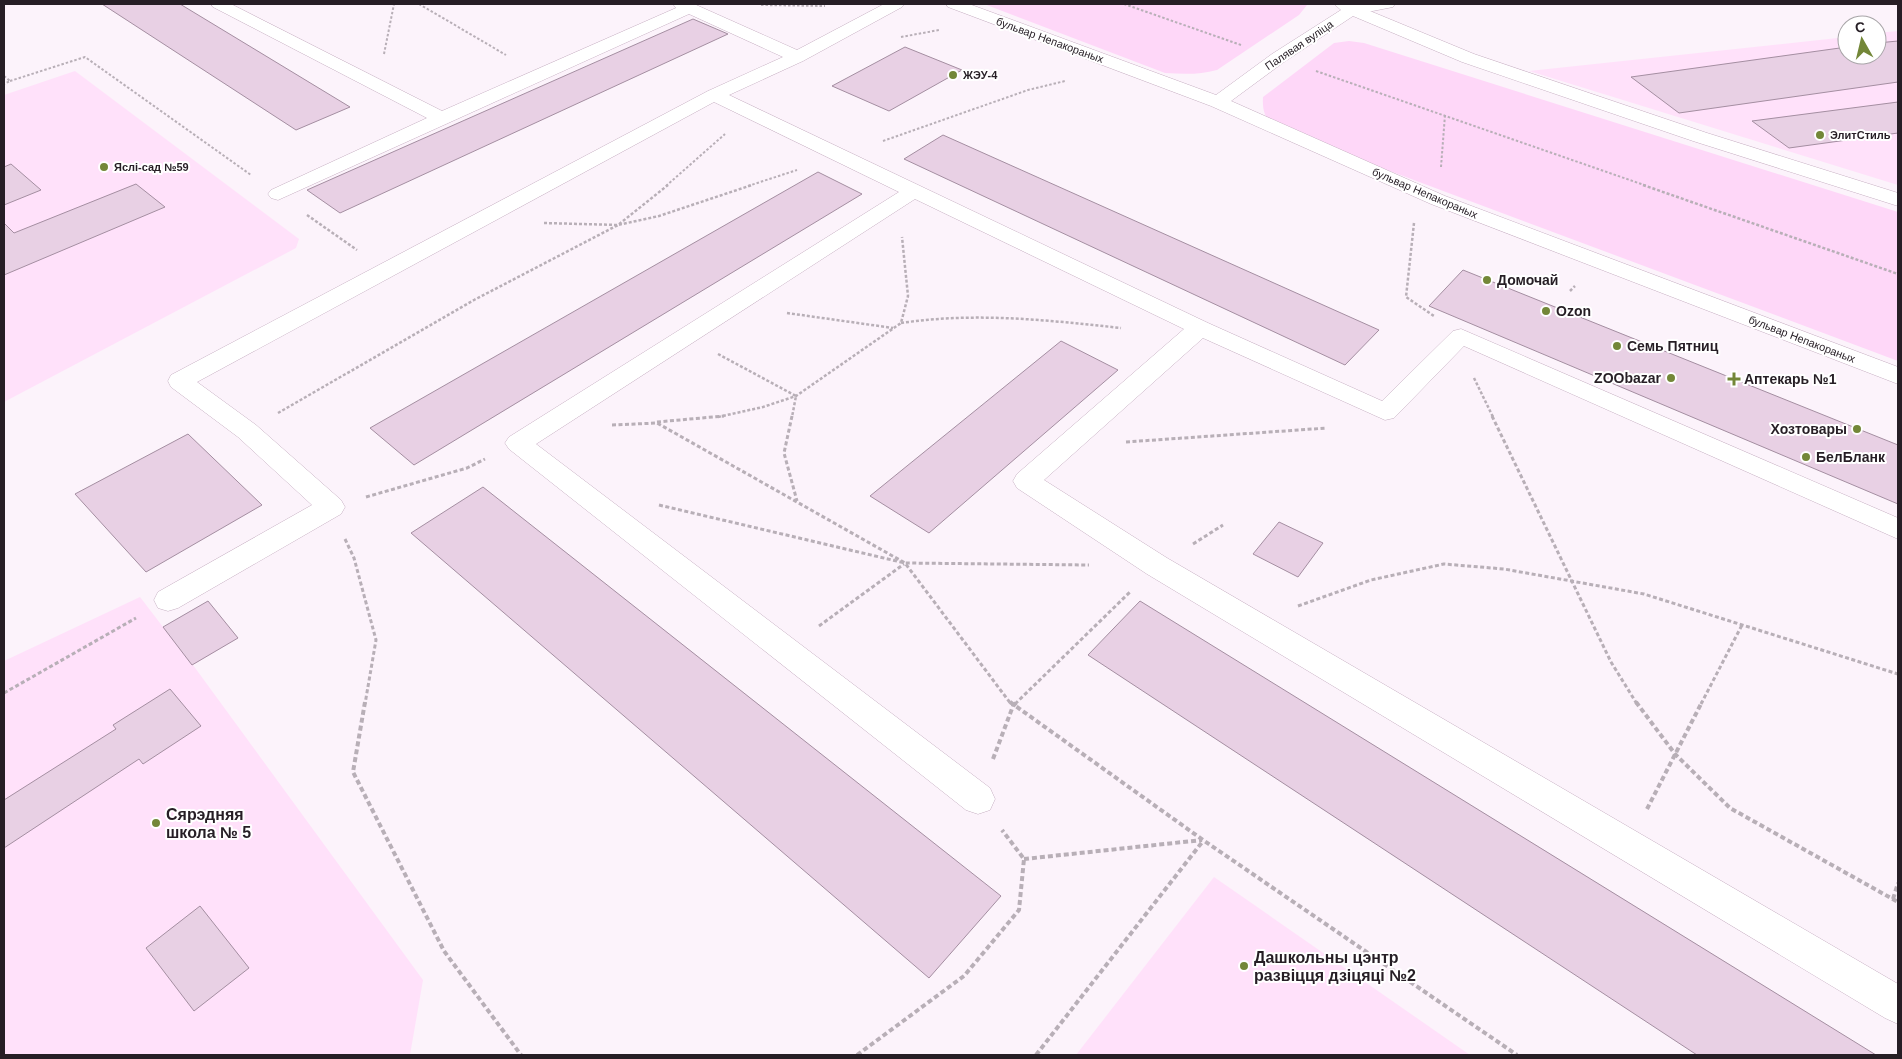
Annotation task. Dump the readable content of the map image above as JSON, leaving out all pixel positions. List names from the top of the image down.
{
  "streets": {
    "main road": ["бульвар Непакораных", "Палявая вуліца"]
  },
  "crossings": [
    ["бульвар Непакораных", "Палявая вуліца"]
  ],
  "places": {
    "other": [
      "ЖЭУ-4",
      "ЭлитСтиль",
      "Яслі-сад №59",
      "Домочай",
      "Ozon",
      "Семь Пятниц",
      "ZOObazar",
      "Хозтовары",
      "БелБланк",
      "Сярэдняя школа № 5",
      "Дашкольны цэнтр развіцця дзіцяці №2"
    ],
    "health": ["Аптекарь №1"]
  },
  "north": "top"
}
